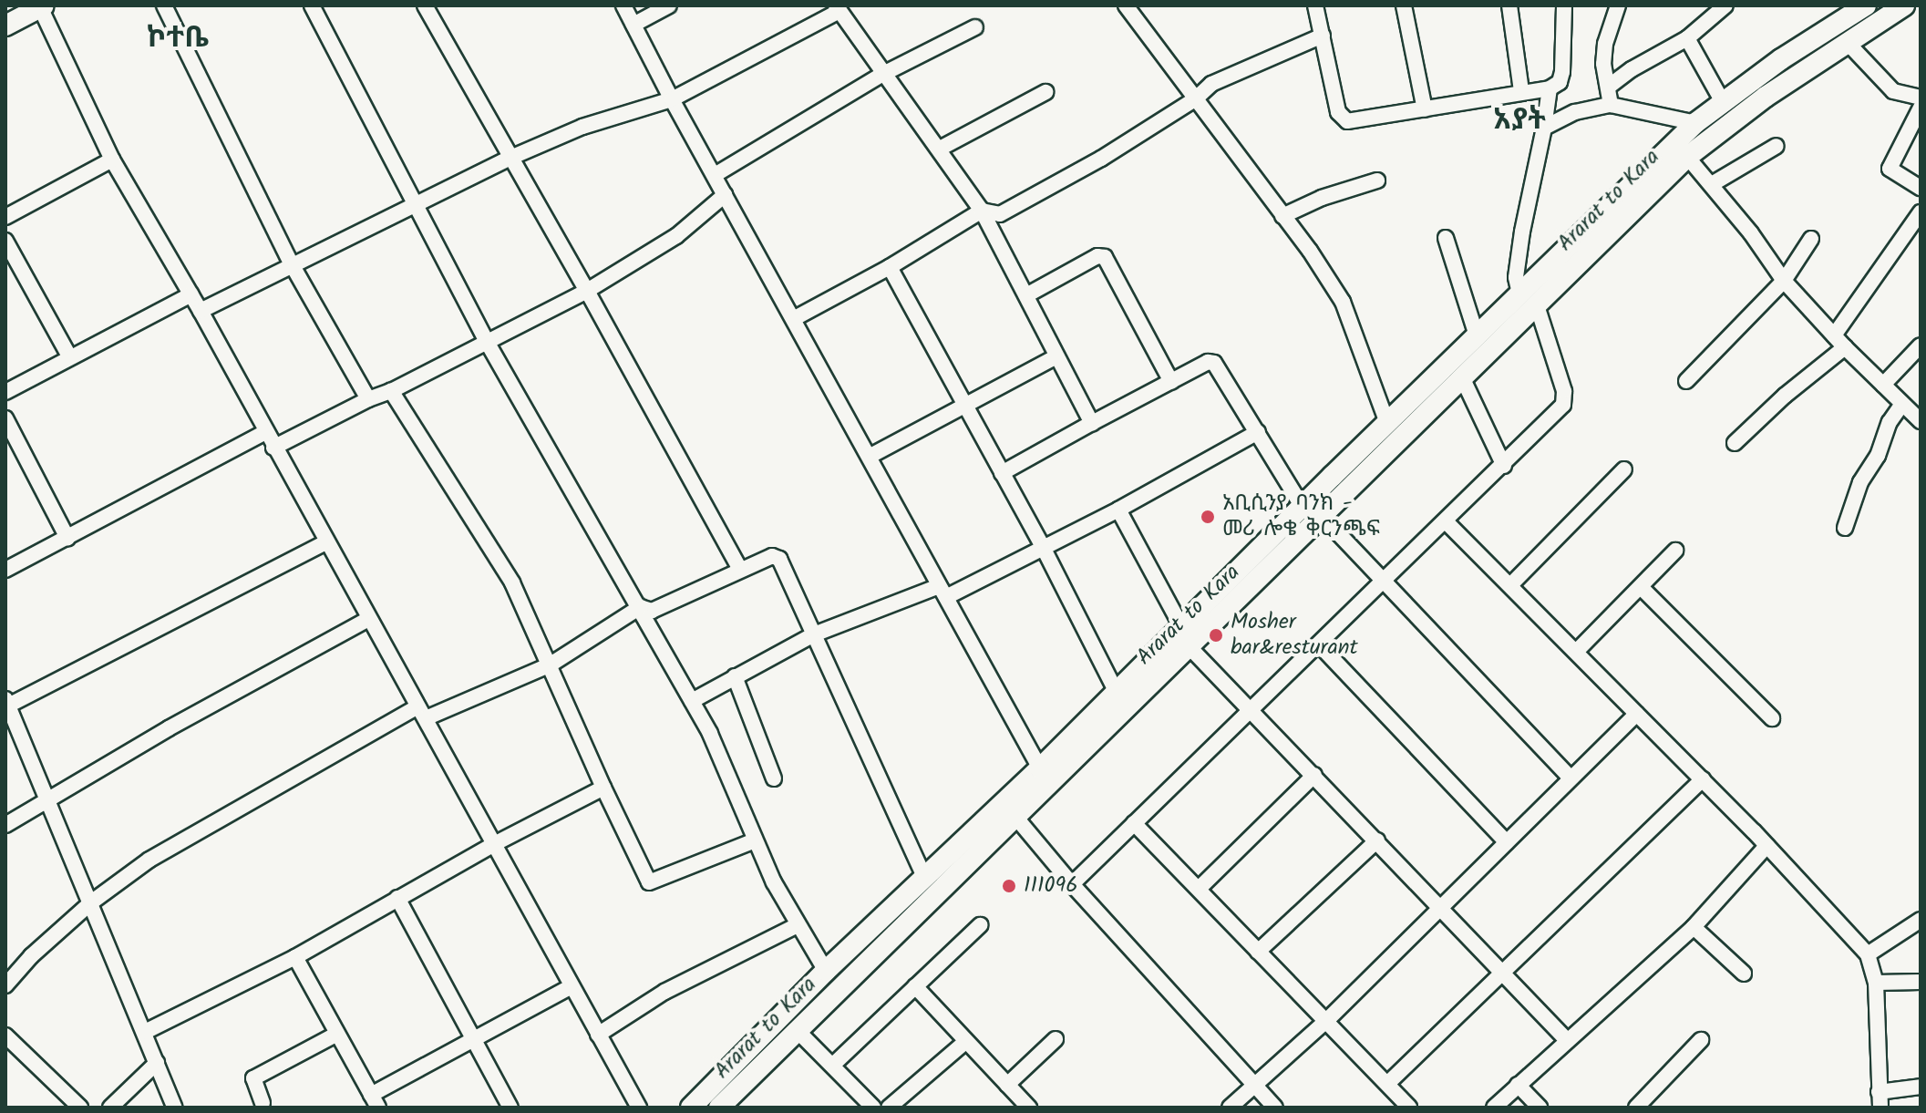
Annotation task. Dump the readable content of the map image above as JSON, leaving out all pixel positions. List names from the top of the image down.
{
  "streets": {
    "main road": ["Ararat to Kara"]
  },
  "districts": ["ኮተቤ", "አያት"],
  "places": ["አቢሲንያ ባንክ - መሪ ሎቄ ቅርንጫፍ", "Mosher bar&resturant", "111096"]
}
